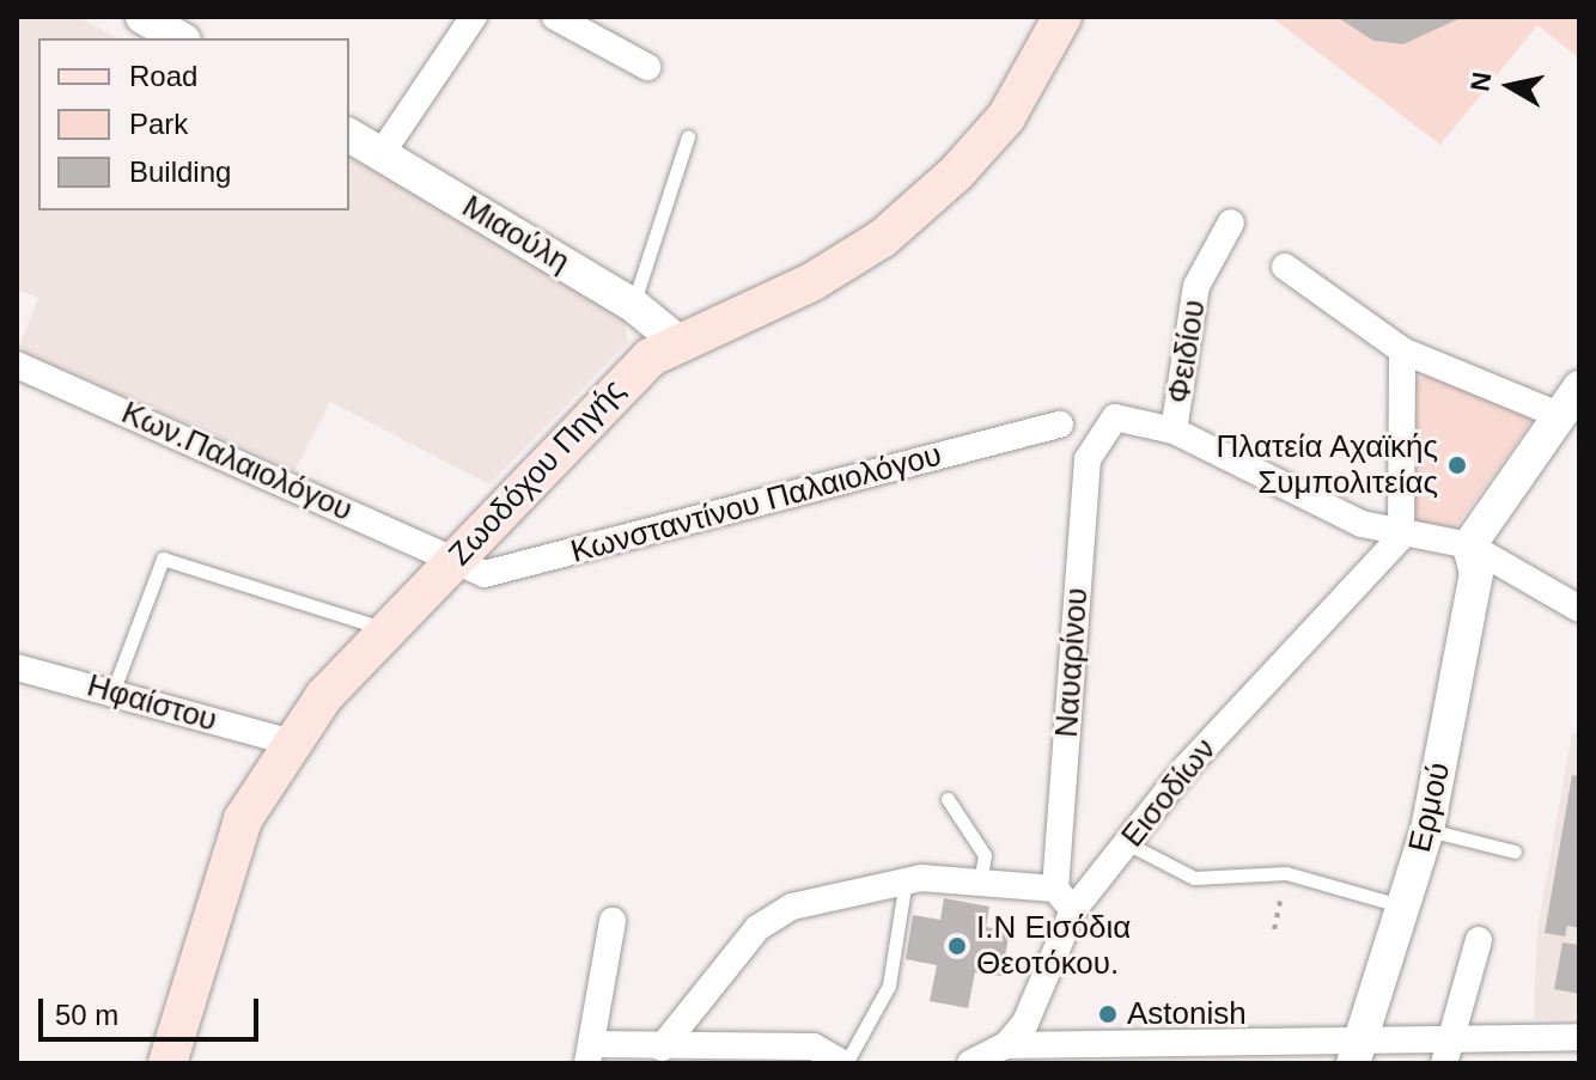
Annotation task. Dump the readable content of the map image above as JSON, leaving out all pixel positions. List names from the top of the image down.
{
  "streets": {
    "main road": ["Ζωοδόχου Πηγής"],
    "street": [
      "Μιαούλη",
      "Φειδίου",
      "Κων.Παλαιολόγου",
      "Κωνσταντίνου Παλαιολόγου",
      "Ναυαρίνου",
      "Ηφαίστου",
      "Εισοδίων",
      "Ερμού"
    ]
  },
  "crossings": [
    ["Μιαούλη", "Ζωοδόχου Πηγής"],
    ["Φειδίου", "Ναυαρίνου"],
    ["Κων.Παλαιολόγου", "Ζωοδόχου Πηγής"],
    ["Κων.Παλαιολόγου", "Κωνσταντίνου Παλαιολόγου"],
    ["Ζωοδόχου Πηγής", "Κωνσταντίνου Παλαιολόγου"],
    ["Ζωοδόχου Πηγής", "Ηφαίστου"]
  ],
  "places": ["Πλατεία Αχαϊκής Συμπολιτείας", "Ι.Ν Εισόδια Θεοτόκου.", "Astonish"],
  "legend": ["Road", "Park", "Building"],
  "scale_bar": "50 m",
  "north": "left"
}
